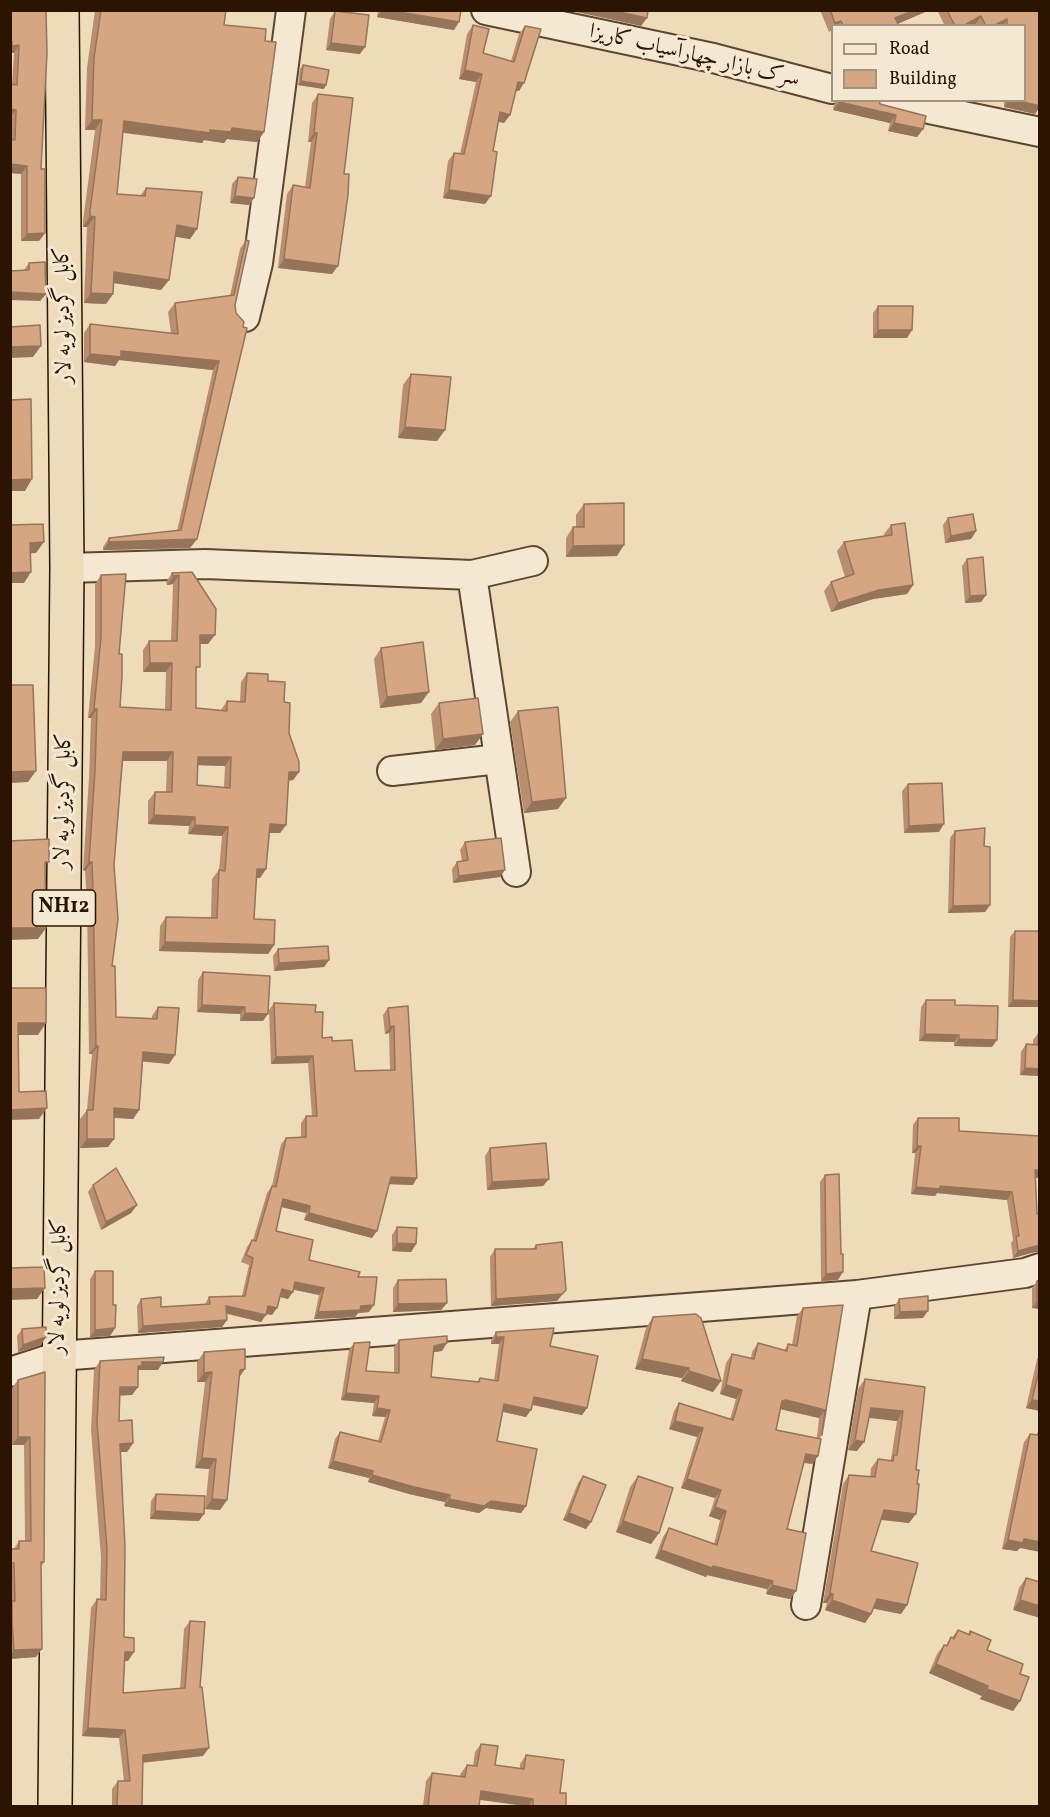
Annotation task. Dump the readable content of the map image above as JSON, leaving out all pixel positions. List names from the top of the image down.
{
  "streets": {
    "highway": ["کابل گردیز لویه لار", "NH12"],
    "street": ["سرک بازار چهارآسیاب کاریزا"]
  },
  "legend": ["Road", "Building"]
}
